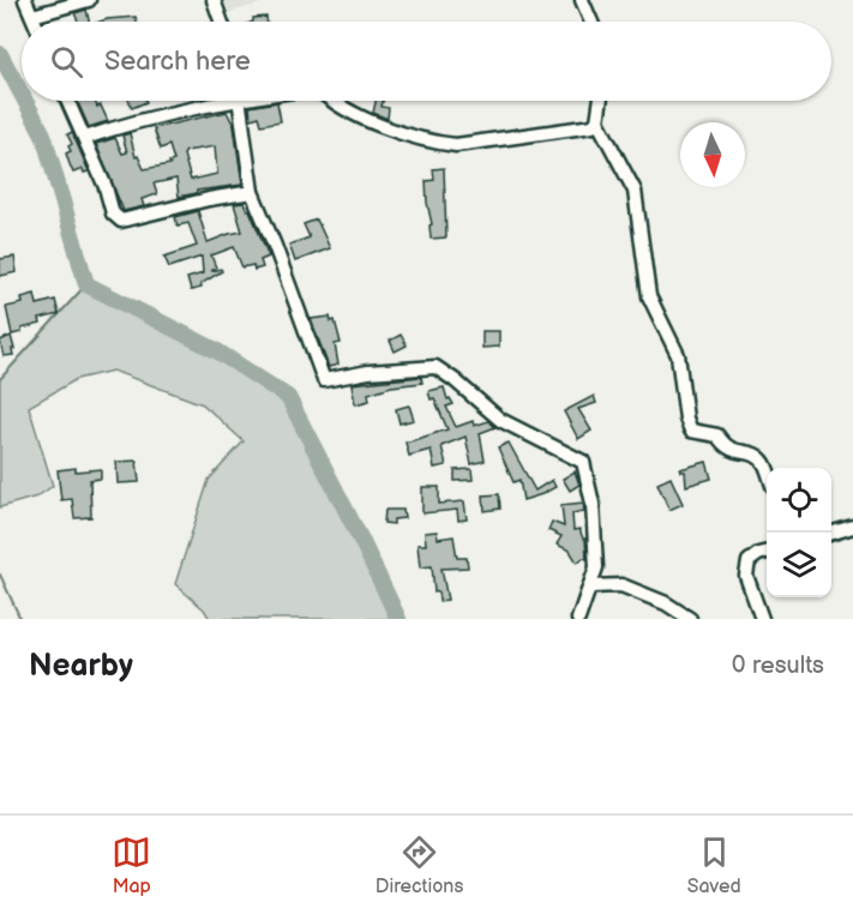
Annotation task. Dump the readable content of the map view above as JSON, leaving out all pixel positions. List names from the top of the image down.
{
  "north": "bottom",
  "page": {
    "search": "Search here",
    "heading": ["Nearby", "0 results"],
    "nav": ["Map", "Directions", "Saved"]
  }
}
